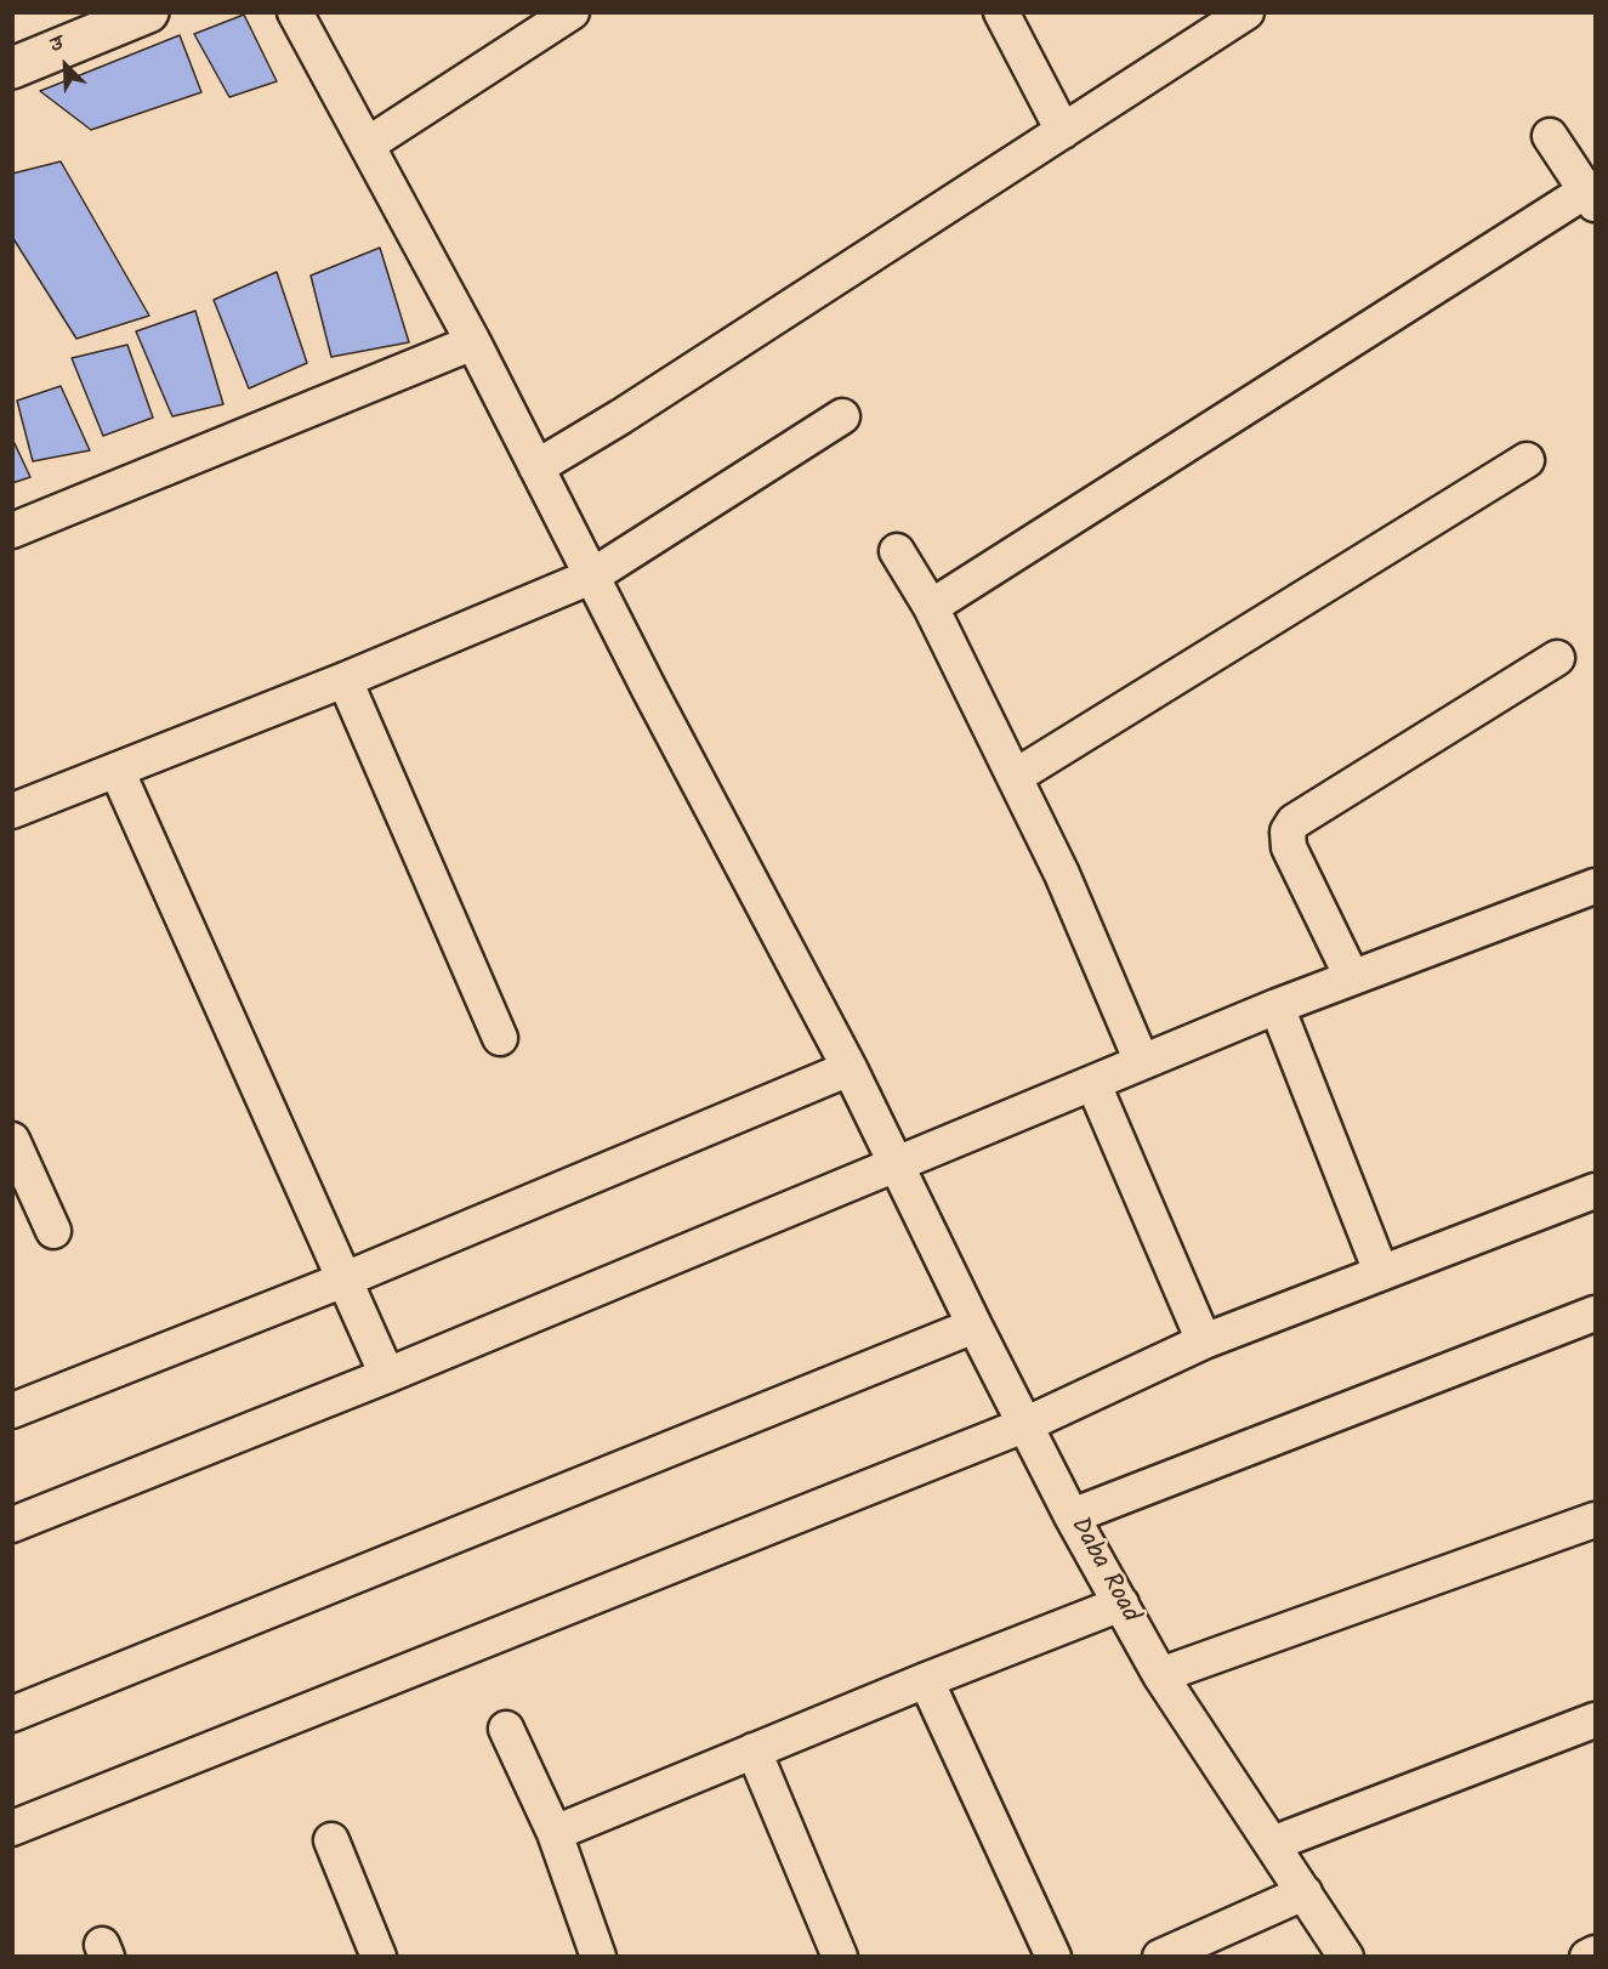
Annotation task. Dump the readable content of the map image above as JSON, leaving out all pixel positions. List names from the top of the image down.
{
  "streets": {
    "street": ["Daba Road"]
  },
  "north": "top left"
}
